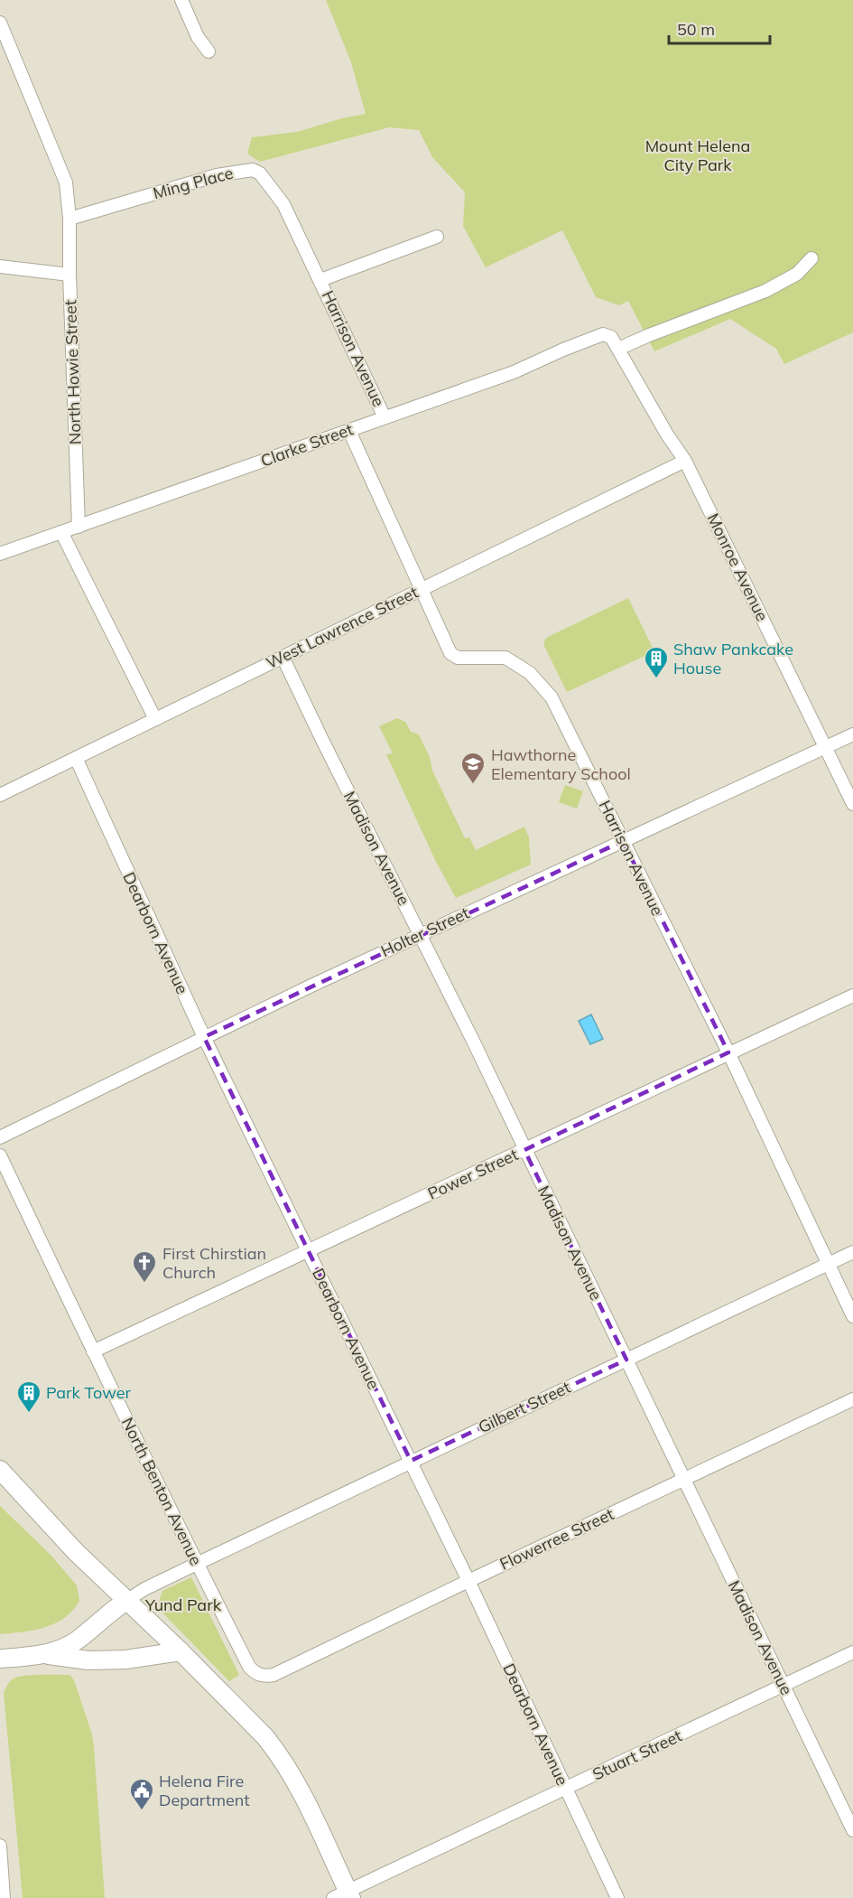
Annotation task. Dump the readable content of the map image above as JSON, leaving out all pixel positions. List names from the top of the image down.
{
  "streets": {
    "street": [
      "Ming Place",
      "Harrison Avenue",
      "North Howie Street",
      "Clarke Street",
      "Monroe Avenue",
      "West Lawrence Street",
      "Madison Avenue",
      "Holter Street",
      "Dearborn Avenue",
      "Power Street",
      "Gilbert Street",
      "North Benton Avenue",
      "Flowerree Street",
      "Stuart Street"
    ]
  },
  "crossings": [
    ["Ming Place", "Harrison Avenue"],
    ["Ming Place", "North Howie Street"],
    ["Harrison Avenue", "Clarke Street"],
    ["Harrison Avenue", "West Lawrence Street"],
    ["Harrison Avenue", "Holter Street"],
    ["Harrison Avenue", "Power Street"],
    ["Harrison Avenue", "Gilbert Street"],
    ["North Howie Street", "Clarke Street"],
    ["Clarke Street", "Monroe Avenue"],
    ["Monroe Avenue", "West Lawrence Street"],
    ["Monroe Avenue", "Holter Street"],
    ["West Lawrence Street", "Madison Avenue"],
    ["West Lawrence Street", "Dearborn Avenue"],
    ["Madison Avenue", "Holter Street"],
    ["Madison Avenue", "Power Street"],
    ["Madison Avenue", "Gilbert Street"],
    ["Madison Avenue", "Flowerree Street"],
    ["Madison Avenue", "Stuart Street"],
    ["Holter Street", "Dearborn Avenue"],
    ["Dearborn Avenue", "Power Street"],
    ["Dearborn Avenue", "Gilbert Street"],
    ["Dearborn Avenue", "Flowerree Street"],
    ["Dearborn Avenue", "Stuart Street"],
    ["Power Street", "North Benton Avenue"],
    ["Gilbert Street", "North Benton Avenue"],
    ["North Benton Avenue", "Flowerree Street"]
  ],
  "parks": ["Mount Helena City Park", "Yund Park"],
  "places": {
    "building": ["Shaw Pankcake House", "Park Tower"],
    "school or university": ["Hawthorne Elementary School"],
    "church": ["First Chirstian Church"],
    "public building": ["Helena Fire Department"]
  },
  "scale_bar": "50 m"
}
